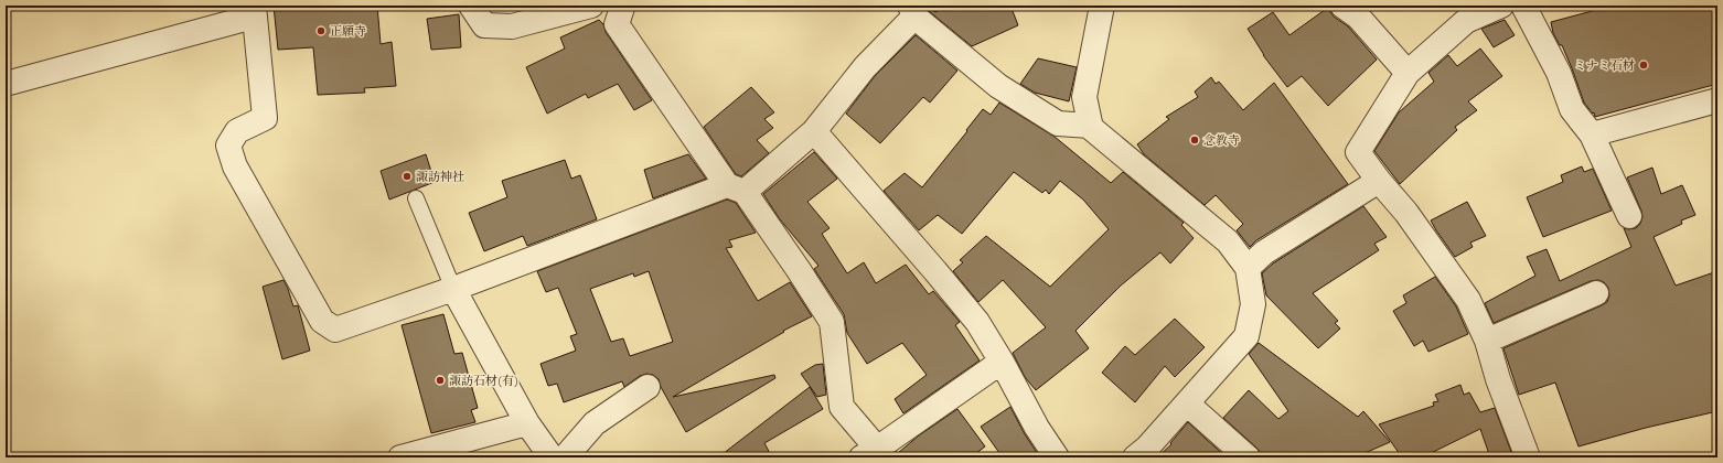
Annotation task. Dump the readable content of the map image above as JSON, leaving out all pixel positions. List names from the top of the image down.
{
  "places": [
    "正願寺",
    "ミナミ石材",
    "念教寺",
    "諏訪神社",
    "諏訪石材(有)"
  ]
}
